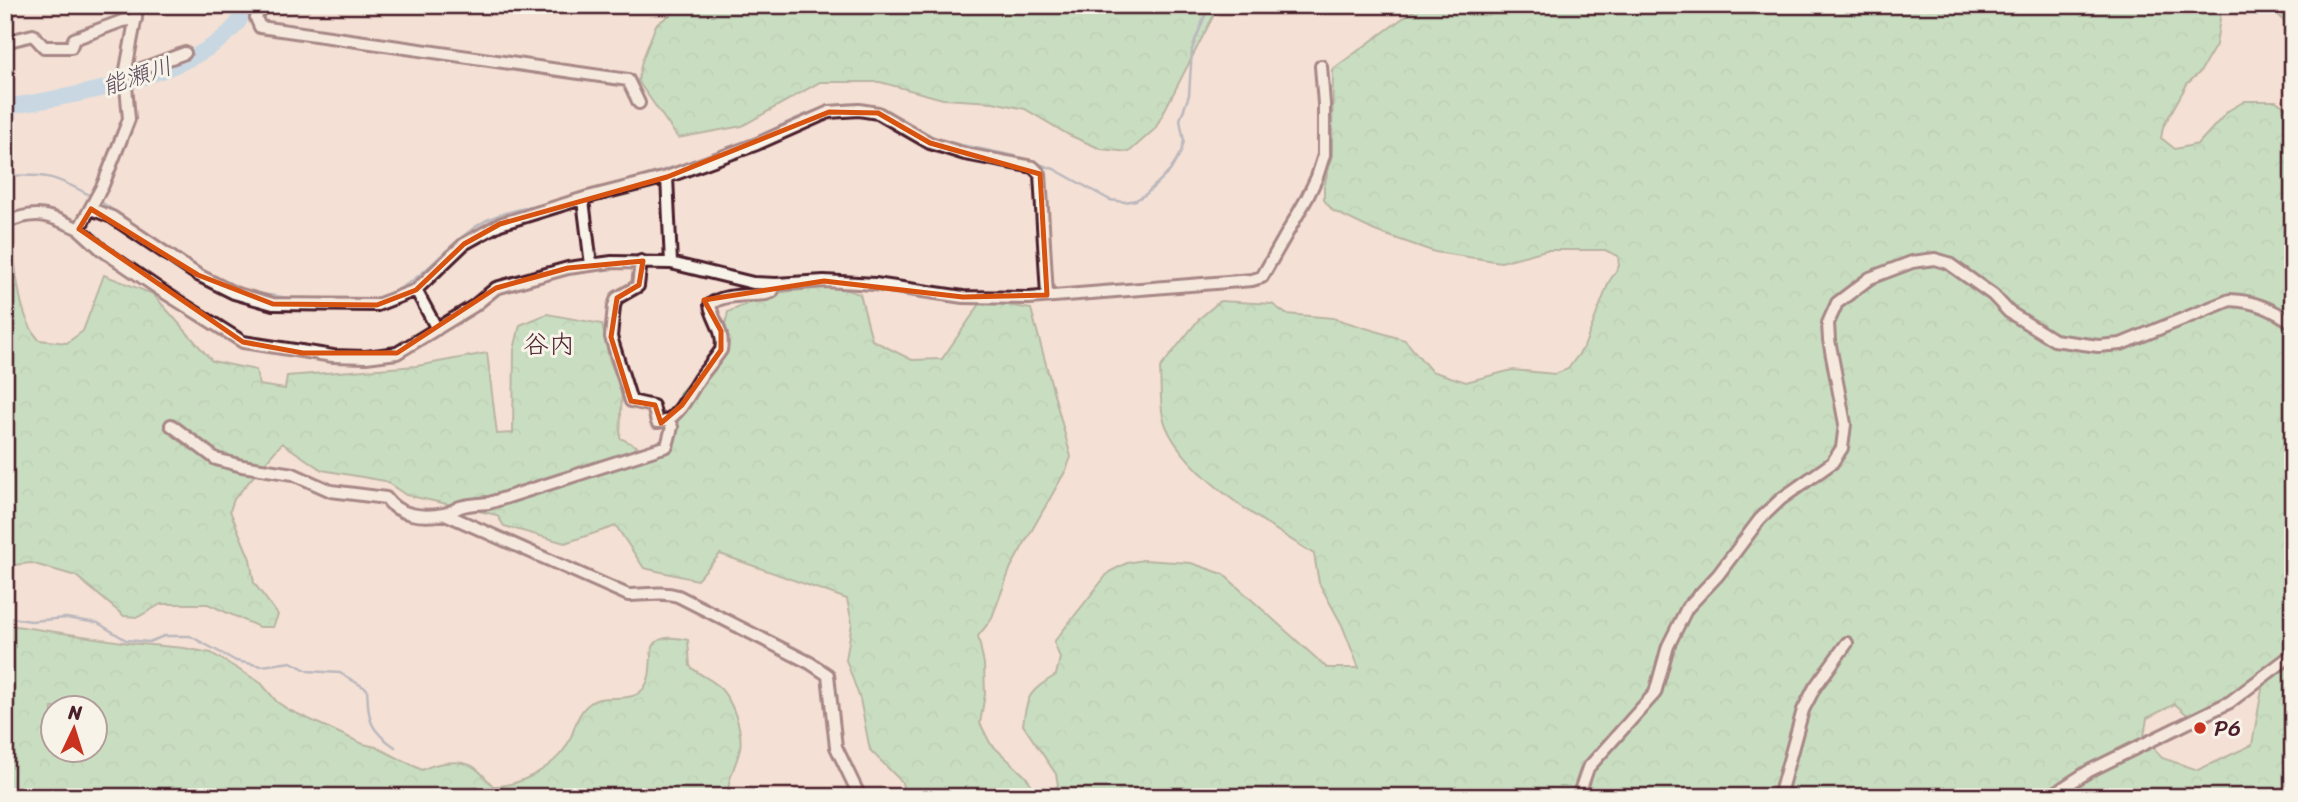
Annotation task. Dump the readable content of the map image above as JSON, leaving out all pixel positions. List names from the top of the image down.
{
  "districts": ["谷内"],
  "water": ["能瀬川"],
  "places": ["P6"],
  "north": "top"
}
